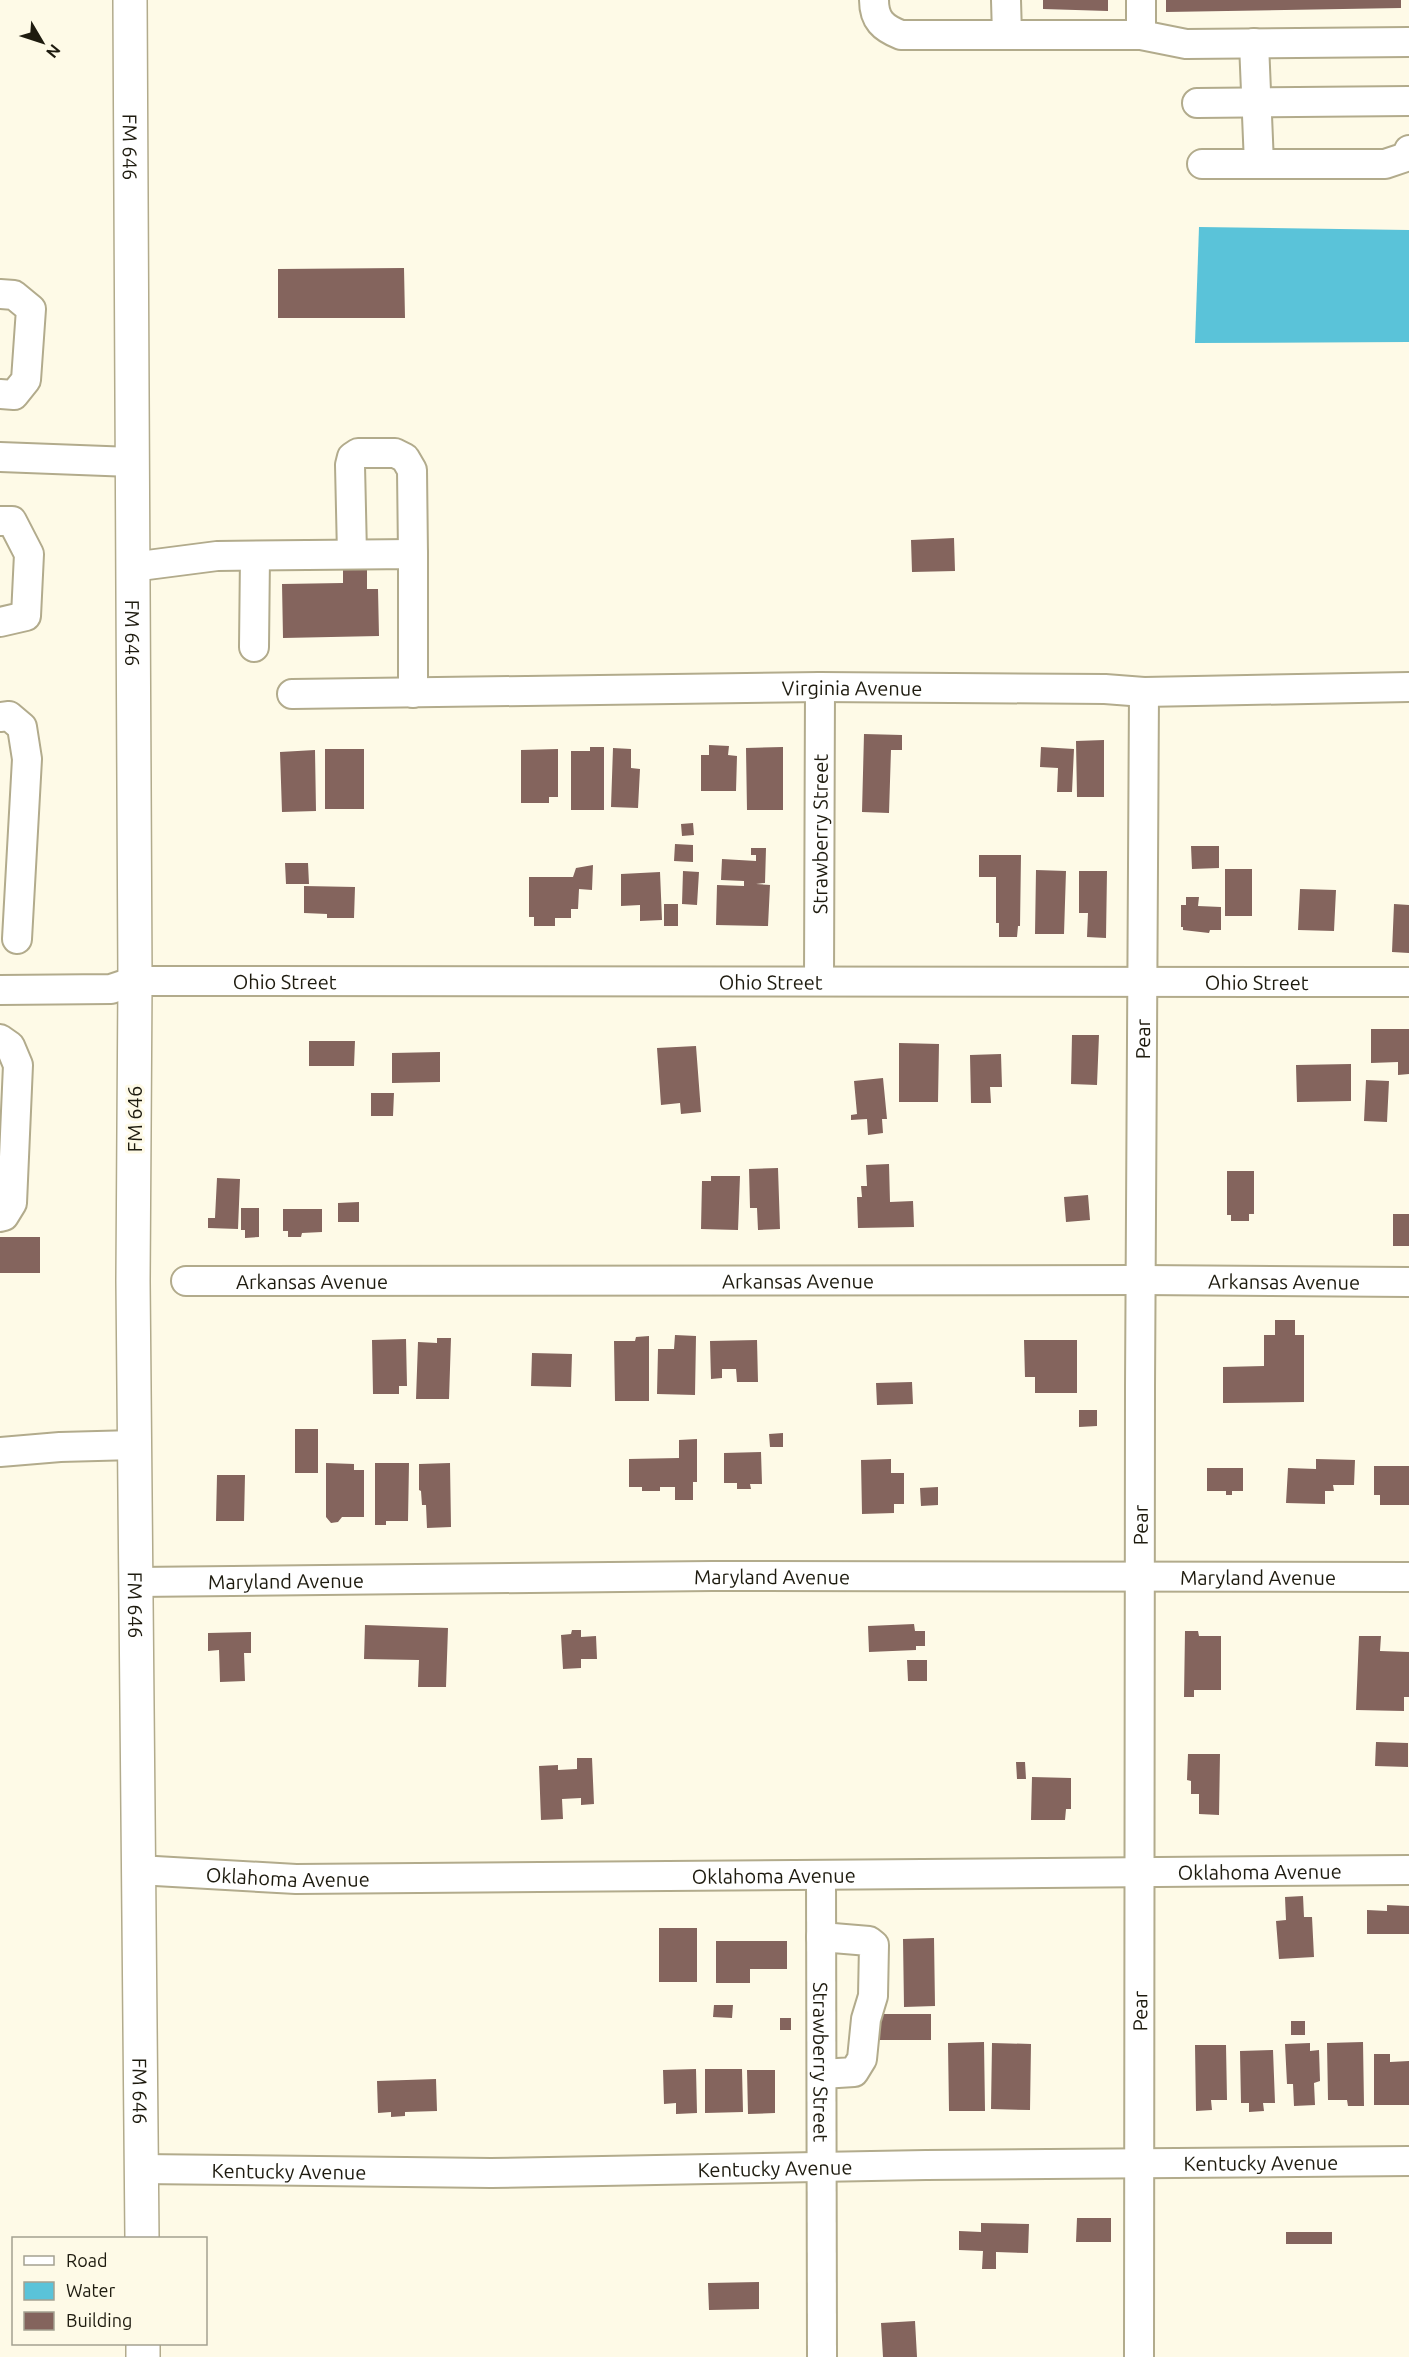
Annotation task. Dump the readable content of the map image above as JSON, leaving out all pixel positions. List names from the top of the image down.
{
  "streets": {
    "main road": ["FM 646"],
    "street": [
      "Virginia Avenue",
      "Strawberry Street",
      "Ohio Street",
      "Pear",
      "Arkansas Avenue",
      "Maryland Avenue",
      "Oklahoma Avenue",
      "Kentucky Avenue"
    ]
  },
  "crossings": [
    ["FM 646", "Ohio Street"],
    ["FM 646", "Maryland Avenue"],
    ["FM 646", "Oklahoma Avenue"],
    ["FM 646", "Kentucky Avenue"],
    ["Virginia Avenue", "Strawberry Street"],
    ["Virginia Avenue", "Pear"],
    ["Strawberry Street", "Ohio Street"],
    ["Strawberry Street", "Oklahoma Avenue"],
    ["Strawberry Street", "Kentucky Avenue"],
    ["Ohio Street", "Pear"],
    ["Pear", "Arkansas Avenue"],
    ["Pear", "Maryland Avenue"],
    ["Pear", "Oklahoma Avenue"],
    ["Pear", "Kentucky Avenue"]
  ],
  "legend": ["Road", "Water", "Building"],
  "north": "bottom right"
}
